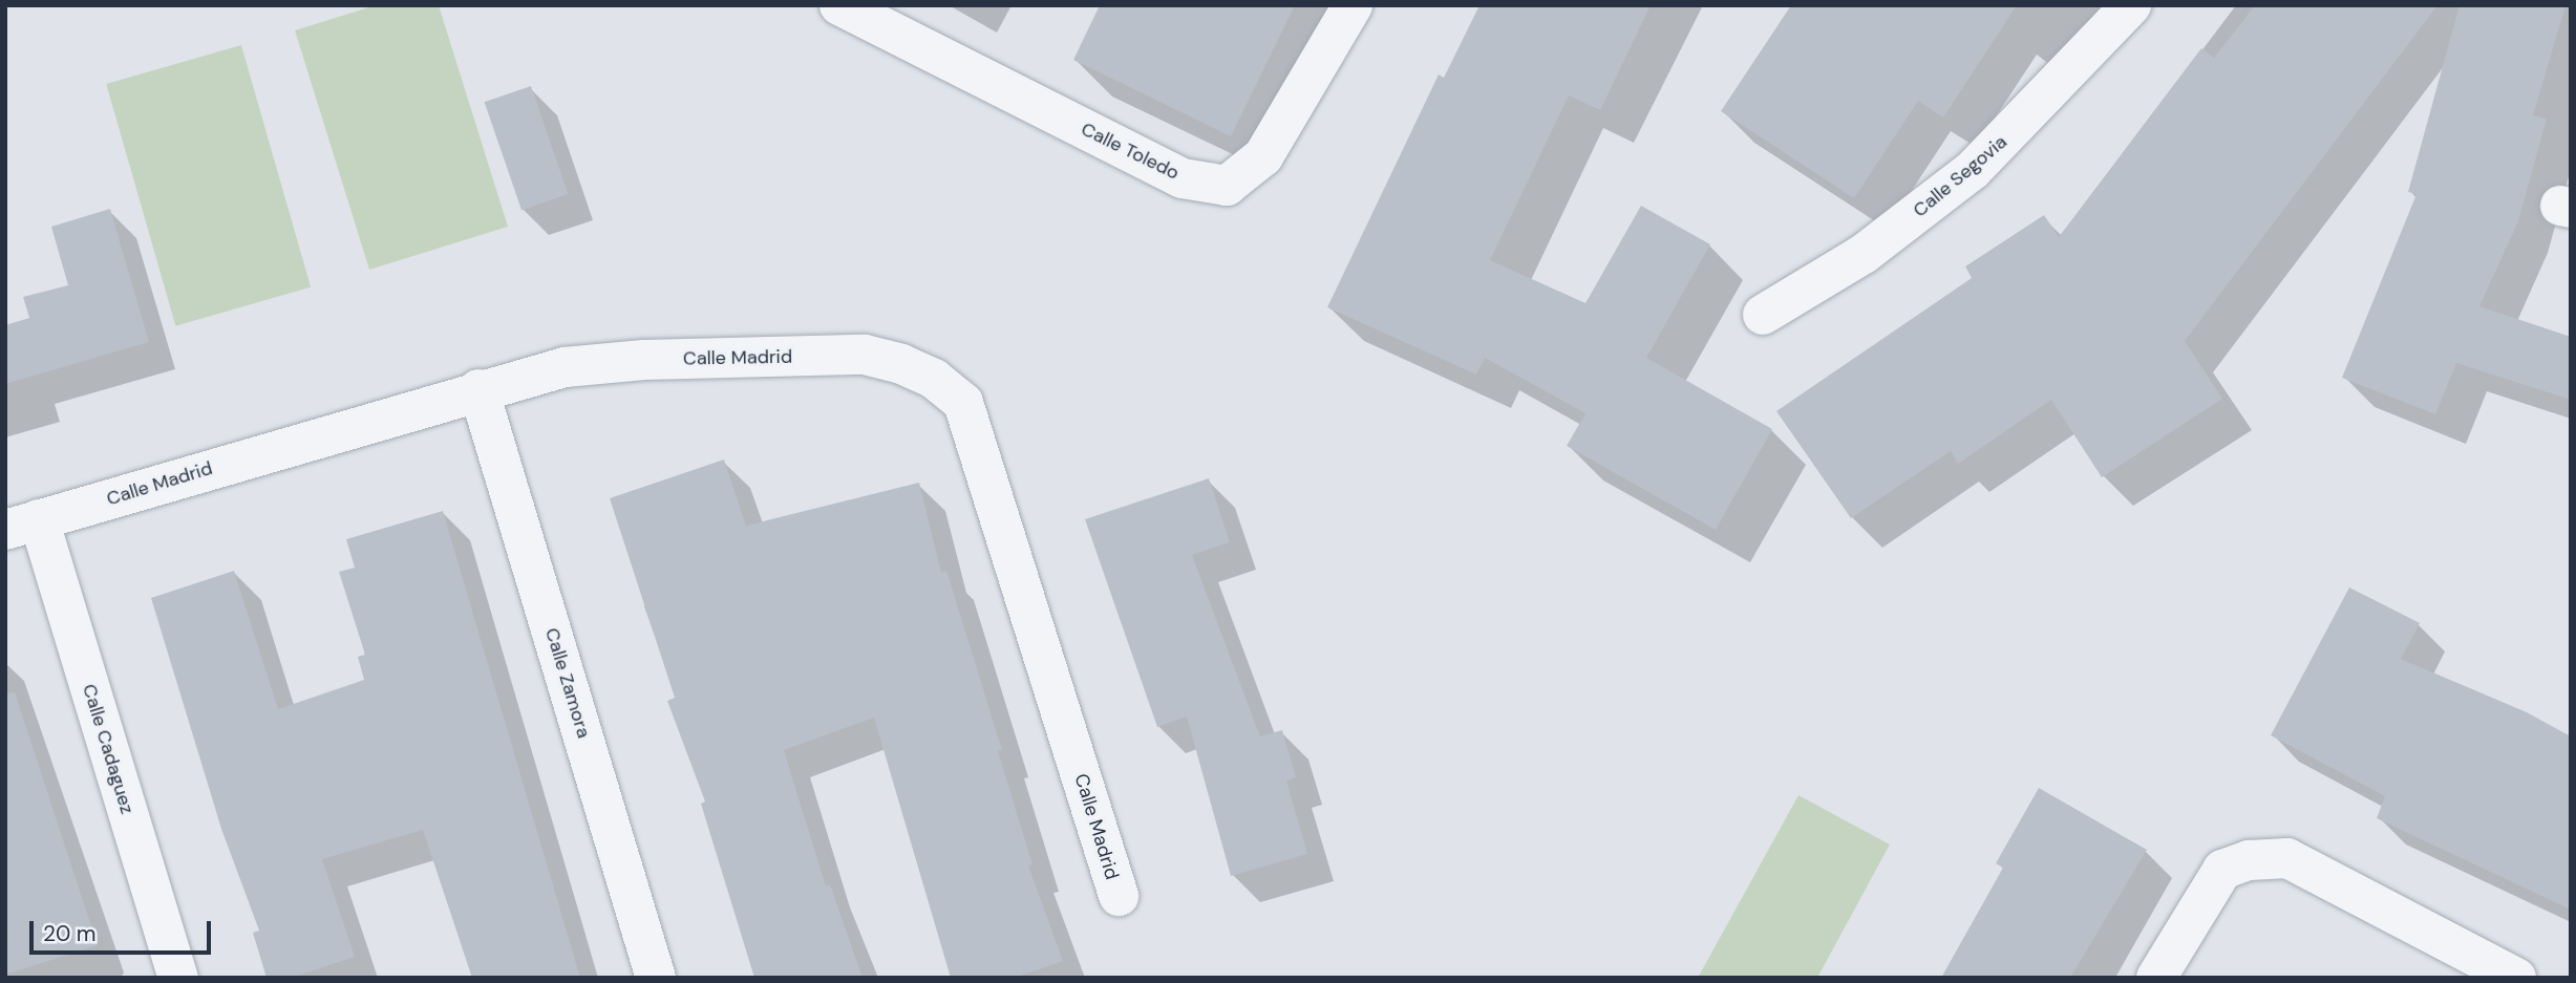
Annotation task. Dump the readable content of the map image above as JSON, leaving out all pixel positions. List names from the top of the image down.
{
  "streets": {
    "street": [
      "Calle Toledo",
      "Calle Segovia",
      "Calle Madrid",
      "Calle Zamora",
      "Calle Cadaguez"
    ]
  },
  "crossings": [
    ["Calle Madrid", "Calle Zamora"],
    ["Calle Madrid", "Calle Cadaguez"]
  ],
  "scale_bar": "20 m"
}
